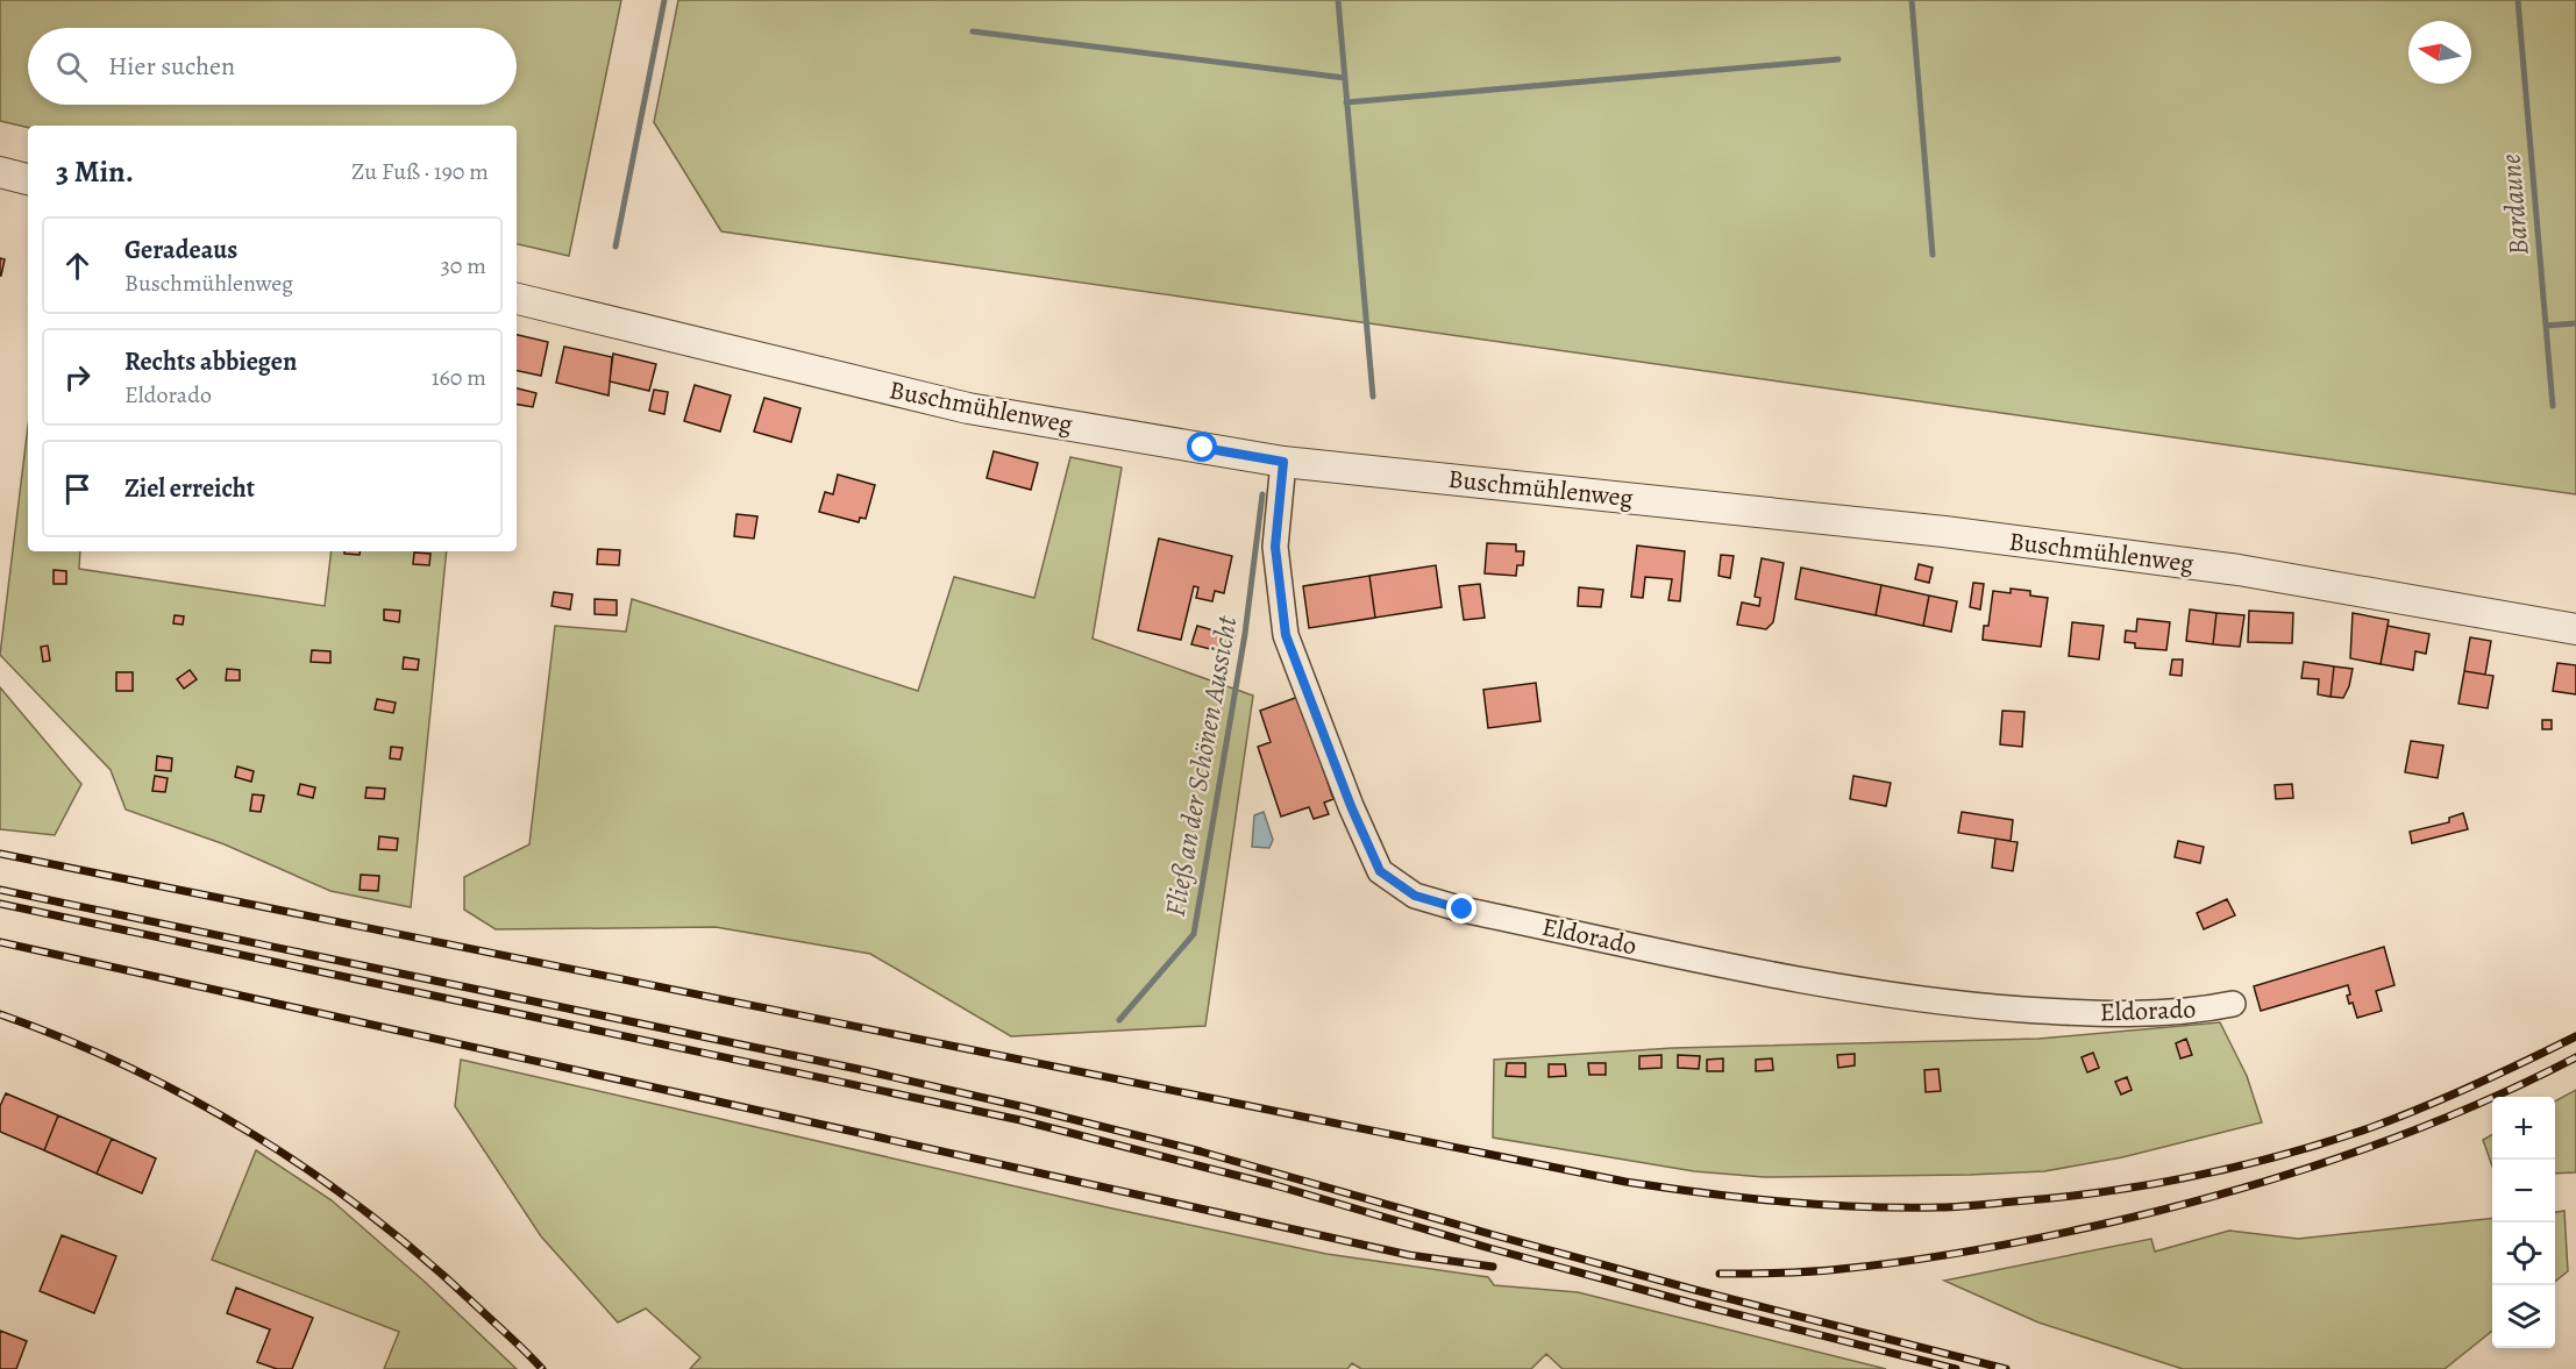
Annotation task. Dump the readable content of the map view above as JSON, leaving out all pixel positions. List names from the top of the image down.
{
  "streets": {
    "street": ["Buschmühlenweg", "Eldorado"]
  },
  "crossings": [
    ["Buschmühlenweg", "Eldorado"]
  ],
  "water": ["Bardaune", "Fließ an der Schönen Aussicht"],
  "north": "left",
  "page": {
    "search": "Hier suchen",
    "heading": ["3 Min.", "Zu Fuß · 190 m"],
    "list": [
      ["Geradeaus", "Buschmühlenweg", "30 m"],
      ["Rechts abbiegen", "Eldorado", "160 m"],
      "Ziel erreicht"
    ],
    "map_buttons": ["+", "−"]
  }
}
